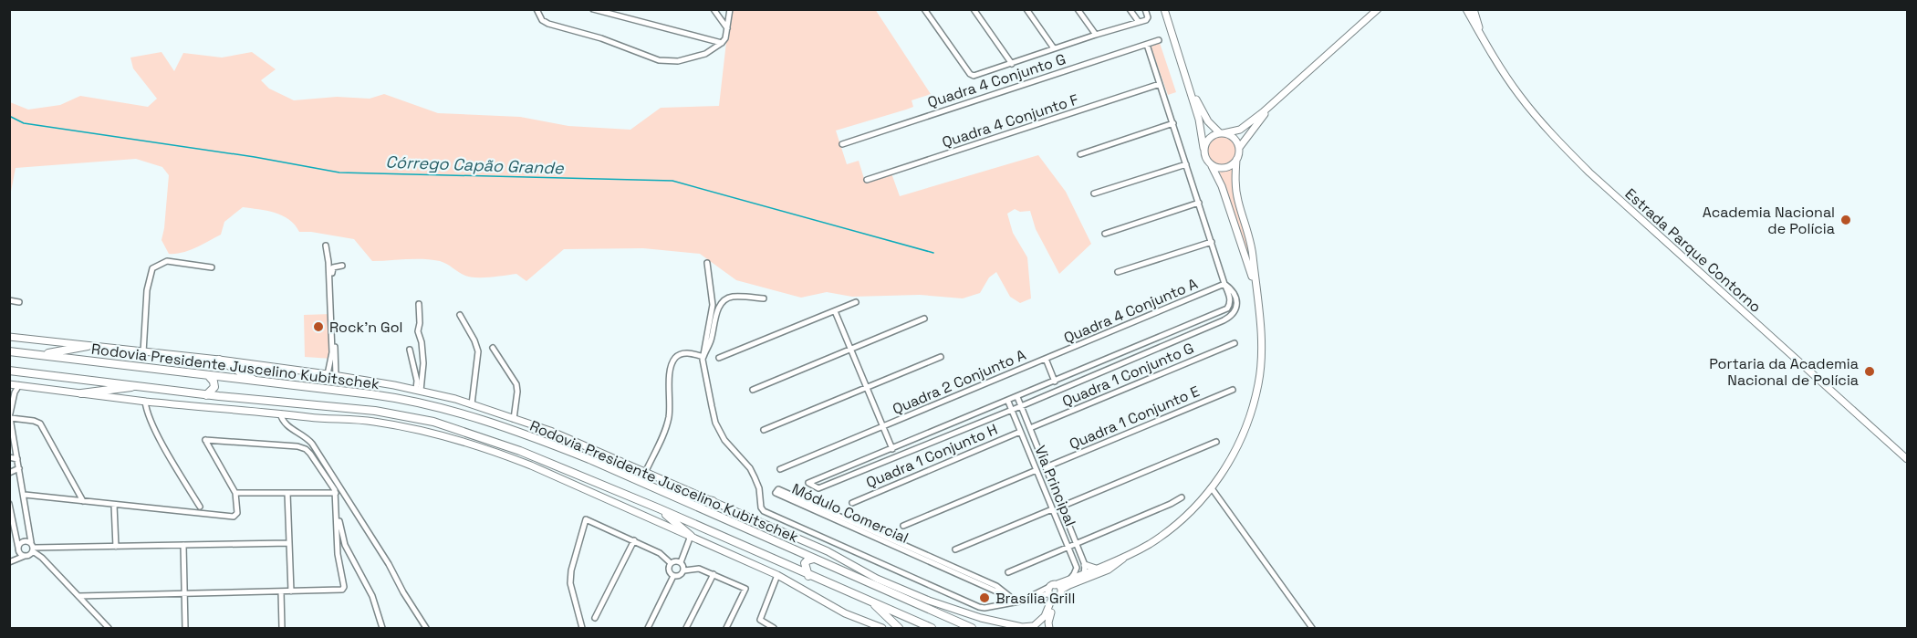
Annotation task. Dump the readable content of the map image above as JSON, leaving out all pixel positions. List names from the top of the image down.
{
  "streets": {
    "highway": ["Rodovia Presidente Juscelino Kubitschek"],
    "main road": ["Estrada Parque Contorno"],
    "street": [
      "Quadra 4 Conjunto G",
      "Quadra 4 Conjunto F",
      "Quadra 4 Conjunto A",
      "Quadra 1 Conjunto G",
      "Quadra 2 Conjunto A",
      "Quadra 1 Conjunto E",
      "Quadra 1 Conjunto H",
      "Via Principal",
      "Módulo Comercial"
    ]
  },
  "crossings": [
    ["Quadra 4 Conjunto A", "Quadra 2 Conjunto A"],
    ["Quadra 1 Conjunto G", "Via Principal"],
    ["Quadra 1 Conjunto E", "Via Principal"],
    ["Quadra 1 Conjunto H", "Via Principal"]
  ],
  "water": ["Córrego Capão Grande"],
  "places": [
    "Academia Nacional de Polícia",
    "Rock'n Gol",
    "Portaria da Academia Nacional de Polícia",
    "Brasília Grill"
  ]
}
